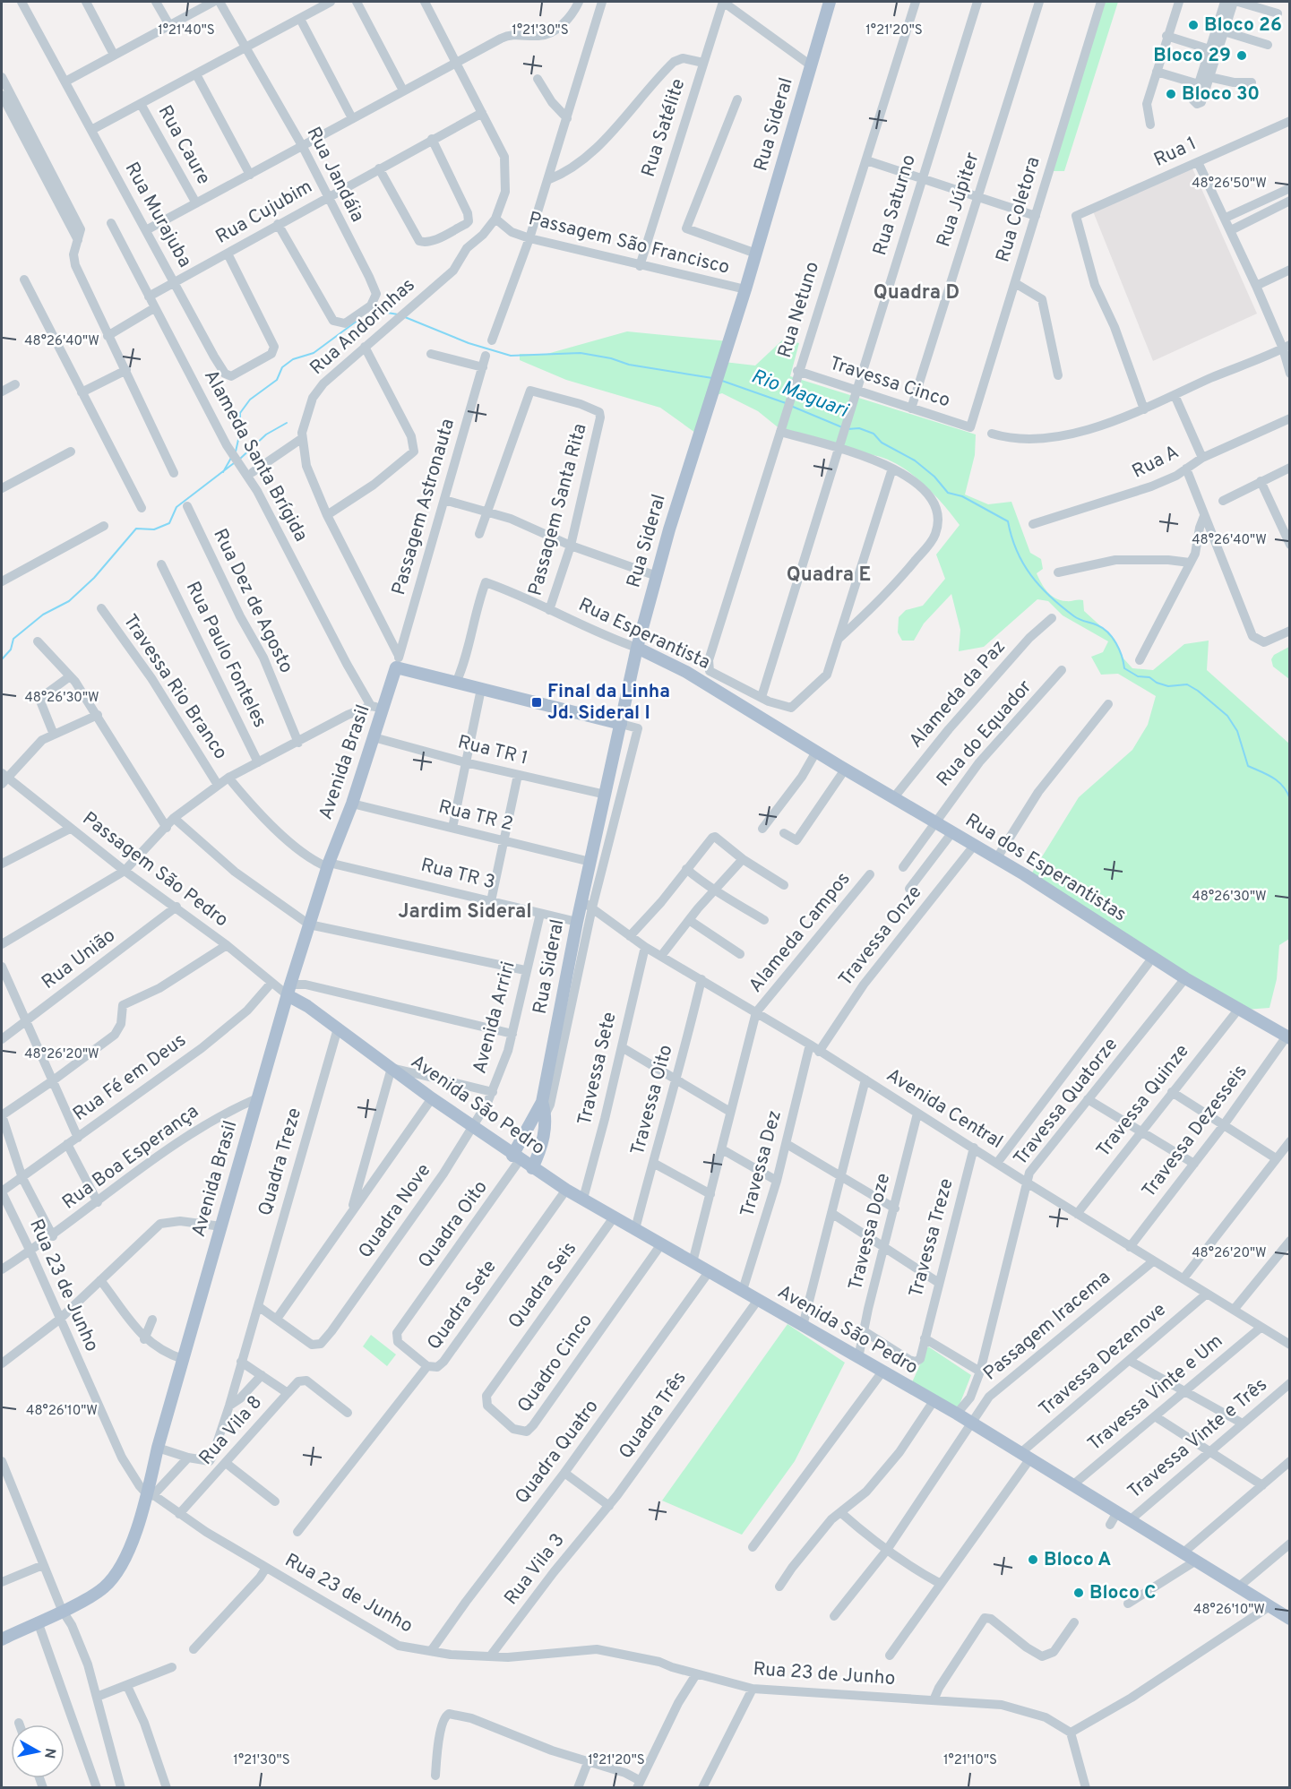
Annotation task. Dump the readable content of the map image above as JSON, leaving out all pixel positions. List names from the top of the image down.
{
  "streets": {
    "main road": [
      "Rua Sideral",
      "Rua Esperantista",
      "Avenida Brasil",
      "Rua dos Esperantistas",
      "Avenida São Pedro"
    ],
    "street": [
      "Rua Satélite",
      "Rua Caure",
      "Rua 1",
      "Rua Jandáia",
      "Rua Júpiter",
      "Rua Saturno",
      "Rua Coletora",
      "Rua Cujubim",
      "Rua Murajuba",
      "Passagem São Francisco",
      "Rua Netuno",
      "Rua Andorinhas",
      "Travessa Cinco",
      "Alameda Santa Brígida",
      "Rua A",
      "Passagem Astronauta",
      "Passagem Santa Rita",
      "Rua Dez de Agosto",
      "Rua Paulo Fonteles",
      "Travessa Rio Branco",
      "Alameda da Paz",
      "Rua do Equador",
      "Rua TR 1",
      "Rua TR 2",
      "Passagem São Pedro",
      "Rua TR 3",
      "Alameda Campos",
      "Travessa Onze",
      "Rua União",
      "Avenida Arriri",
      "Travessa Sete",
      "Rua Fé em Deus",
      "Travessa Oito",
      "Travessa Quinze",
      "Travessa Quatorze",
      "Avenida Central",
      "Travessa Dezesseis",
      "Rua Boa Esperança",
      "Quadra Treze",
      "Travessa Dez",
      "Quadra Nove",
      "Quadra Oito",
      "Travessa Doze",
      "Travessa Treze",
      "Rua 23 de Junho",
      "Quadra Seis",
      "Quadra Sete",
      "Passagem Iracema",
      "Travessa Dezenove",
      "Quadro Cinco",
      "Travessa Vinte e Um",
      "Quadra Três",
      "Rua Vila 8",
      "Travessa Vinte e Três",
      "Quadra Quatro",
      "Rua Vila 3"
    ]
  },
  "crossings": [
    ["Rua Sideral", "Passagem São Francisco"],
    ["Rua Sideral", "Rua Esperantista"],
    ["Rua Sideral", "Rua TR 1"],
    ["Rua Sideral", "Rua TR 2"],
    ["Rua Sideral", "Rua TR 3"],
    ["Rua Sideral", "Avenida São Pedro"],
    ["Rua Sideral", "Avenida Central"],
    ["Rua Sideral", "Quadra Oito"],
    ["Rua Satélite", "Passagem São Francisco"],
    ["Rua Jandáia", "Rua Cujubim"],
    ["Rua Júpiter", "Travessa Cinco"],
    ["Rua Saturno", "Rua Netuno"],
    ["Rua Saturno", "Travessa Cinco"],
    ["Rua Coletora", "Travessa Cinco"],
    ["Rua Cujubim", "Rua Murajuba"],
    ["Rua Cujubim", "Alameda Santa Brígida"],
    ["Passagem São Francisco", "Rua Andorinhas"],
    ["Rua Netuno", "Travessa Cinco"],
    ["Rua Andorinhas", "Passagem Astronauta"],
    ["Rua Andorinhas", "Avenida Brasil"],
    ["Alameda Santa Brígida", "Avenida Brasil"],
    ["Passagem Astronauta", "Avenida Brasil"],
    ["Passagem Santa Rita", "Rua Esperantista"],
    ["Rua Esperantista", "Rua dos Esperantistas"],
    ["Travessa Rio Branco", "Avenida Brasil"],
    ["Travessa Rio Branco", "Rua TR 3"],
    ["Alameda da Paz", "Rua dos Esperantistas"],
    ["Rua do Equador", "Rua dos Esperantistas"],
    ["Rua TR 1", "Avenida Brasil"],
    ["Avenida Brasil", "Rua TR 2"],
    ["Avenida Brasil", "Passagem São Pedro"],
    ["Avenida Brasil", "Rua TR 3"],
    ["Avenida Brasil", "Avenida São Pedro"],
    ["Avenida Brasil", "Rua Boa Esperança"],
    ["Avenida Brasil", "Rua 23 de Junho"],
    ["Rua dos Esperantistas", "Travessa Onze"],
    ["Rua dos Esperantistas", "Travessa Quinze"],
    ["Rua dos Esperantistas", "Travessa Quatorze"],
    ["Rua dos Esperantistas", "Travessa Dezesseis"],
    ["Passagem São Pedro", "Rua União"],
    ["Passagem São Pedro", "Avenida Arriri"],
    ["Passagem São Pedro", "Rua Fé em Deus"],
    ["Passagem São Pedro", "Avenida São Pedro"],
    ["Rua TR 3", "Avenida Arriri"],
    ["Alameda Campos", "Avenida Central"],
    ["Travessa Onze", "Avenida Central"],
    ["Avenida Arriri", "Avenida São Pedro"],
    ["Avenida Arriri", "Quadra Nove"],
    ["Travessa Sete", "Avenida São Pedro"],
    ["Travessa Sete", "Avenida Central"],
    ["Rua Fé em Deus", "Rua 23 de Junho"],
    ["Travessa Oito", "Avenida São Pedro"],
    ["Travessa Oito", "Avenida Central"],
    ["Travessa Quinze", "Avenida Central"],
    ["Travessa Quatorze", "Avenida São Pedro"],
    ["Travessa Quatorze", "Avenida Central"],
    ["Avenida São Pedro", "Quadra Treze"],
    ["Avenida São Pedro", "Travessa Dez"],
    ["Avenida São Pedro", "Quadra Nove"],
    ["Avenida São Pedro", "Quadra Oito"],
    ["Avenida São Pedro", "Travessa Doze"],
    ["Avenida São Pedro", "Quadra Seis"],
    ["Avenida São Pedro", "Quadra Sete"],
    ["Avenida São Pedro", "Passagem Iracema"],
    ["Avenida São Pedro", "Travessa Dezenove"],
    ["Avenida São Pedro", "Quadro Cinco"],
    ["Avenida São Pedro", "Travessa Vinte e Um"],
    ["Avenida São Pedro", "Quadra Três"],
    ["Avenida São Pedro", "Travessa Vinte e Três"],
    ["Avenida São Pedro", "Quadra Quatro"],
    ["Avenida Central", "Travessa Dezesseis"],
    ["Avenida Central", "Travessa Dez"],
    ["Avenida Central", "Travessa Doze"],
    ["Avenida Central", "Travessa Treze"],
    ["Avenida Central", "Passagem Iracema"],
    ["Avenida Central", "Travessa Dezenove"],
    ["Avenida Central", "Travessa Vinte e Um"],
    ["Rua Boa Esperança", "Rua 23 de Junho"],
    ["Quadra Treze", "Rua Vila 8"],
    ["Quadra Oito", "Quadra Sete"],
    ["Travessa Doze", "Travessa Treze"],
    ["Rua 23 de Junho", "Rua Vila 8"],
    ["Rua 23 de Junho", "Quadra Quatro"],
    ["Rua 23 de Junho", "Rua Vila 3"],
    ["Quadra Seis", "Quadro Cinco"],
    ["Quadra Três", "Rua Vila 3"]
  ],
  "districts": ["Quadra D", "Quadra E", "Jardim Sideral"],
  "water": ["Rio Maguari"],
  "places": {
    "other": [
      "Bloco 26",
      "Bloco 29",
      "Bloco 30",
      "Bloco A",
      "Bloco C"
    ],
    "transit": ["Final da Linha Jd. Sideral I"]
  },
  "north": "right",
  "coordinates": [
    "1°21'40\"S",
    "1°21'30\"S",
    "1°21'20\"S",
    "48°26'50\"W",
    "48°26'40\"W",
    "48°26'30\"W",
    "48°26'20\"W",
    "48°26'10\"W",
    "1°21'10\"S"
  ]
}
